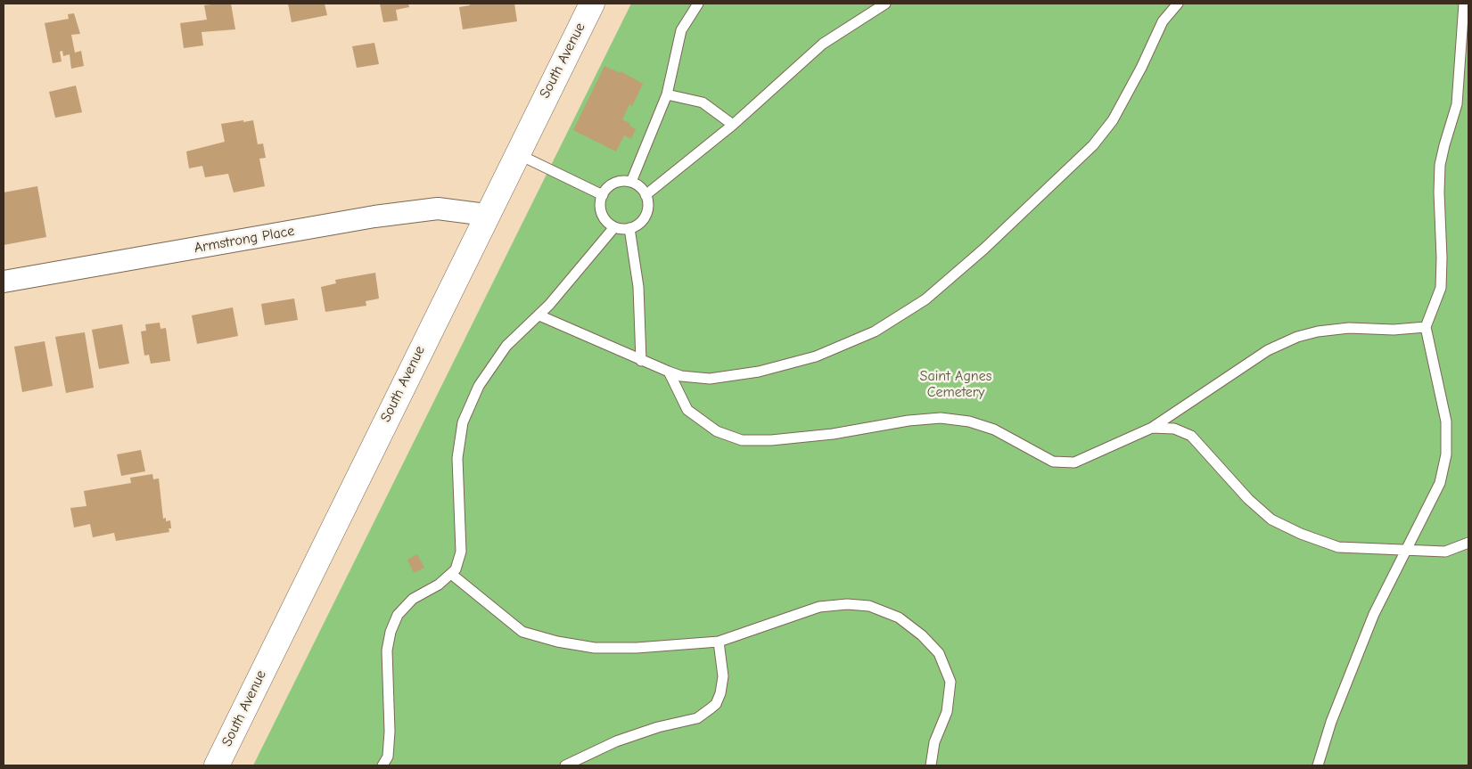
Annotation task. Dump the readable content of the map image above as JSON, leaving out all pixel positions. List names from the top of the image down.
{
  "streets": {
    "main road": ["South Avenue"],
    "street": ["Armstrong Place"]
  },
  "crossings": [
    ["South Avenue", "Armstrong Place"]
  ],
  "parks": ["Saint Agnes Cemetery"]
}
